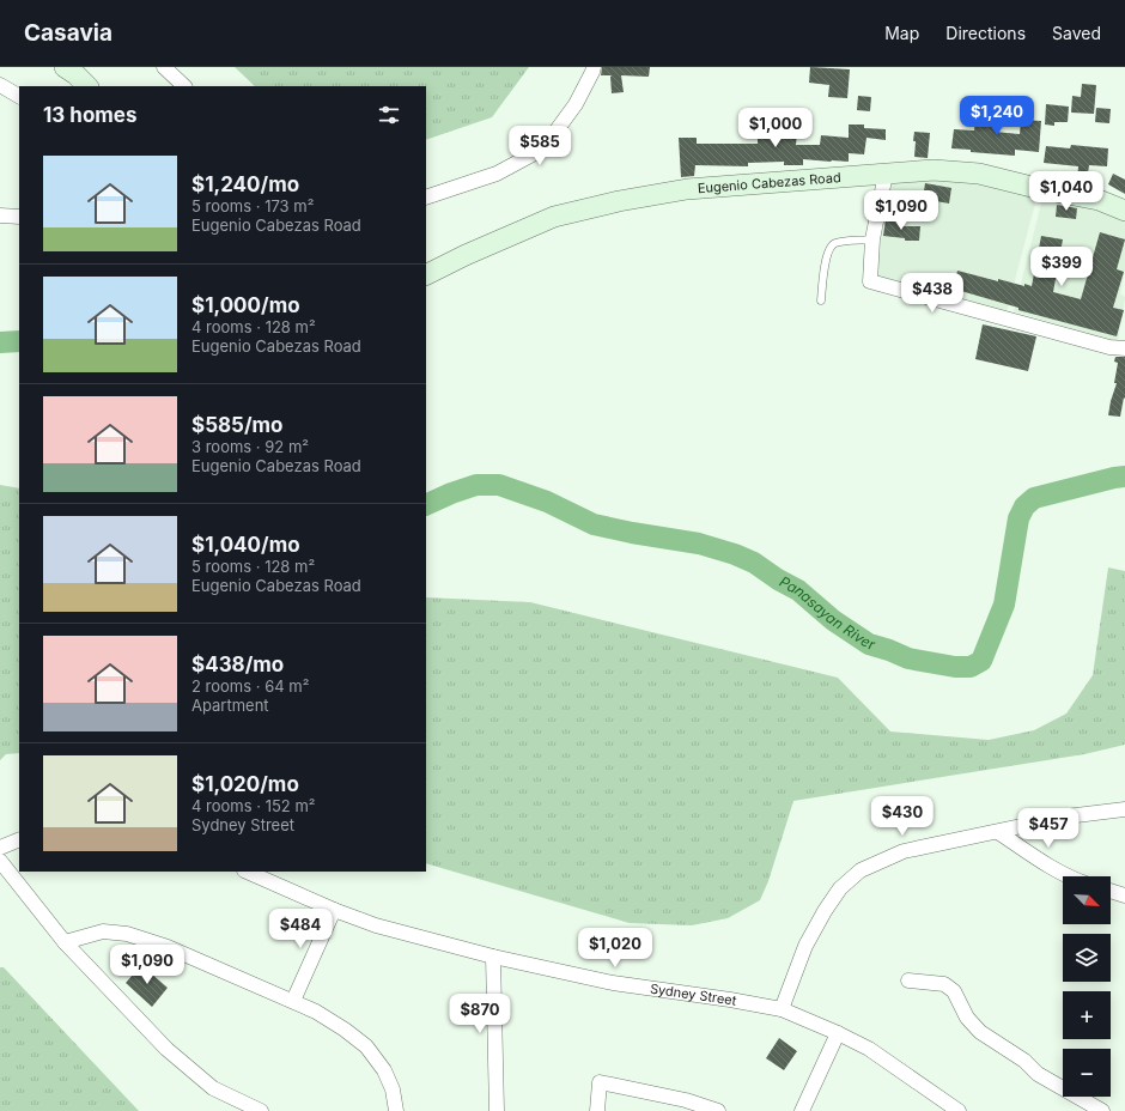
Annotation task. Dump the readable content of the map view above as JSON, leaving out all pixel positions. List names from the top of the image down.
{
  "streets": {
    "street": ["Eugenio Cabezas Road", "Sydney Street"]
  },
  "water": ["Panasayan River"],
  "north": "bottom right",
  "page": {
    "header": "Casavia",
    "nav": ["Map", "Directions", "Saved"],
    "heading": "13 homes",
    "price": [
      "$1,240",
      "$1,000",
      "$585",
      "$1,040",
      "$1,090",
      "$399",
      "$438",
      "$430",
      "$457",
      "$484",
      "$1,020",
      "$1,090",
      "$870"
    ],
    "list": [
      {
        "name": "$1,240/mo",
        "note": "5 rooms · 173 m² · Eugenio Cabezas Road"
      },
      {
        "name": "$1,000/mo",
        "note": "4 rooms · 128 m² · Eugenio Cabezas Road"
      },
      {
        "name": "$585/mo",
        "note": "3 rooms · 92 m² · Eugenio Cabezas Road"
      },
      {
        "name": "$1,040/mo",
        "note": "5 rooms · 128 m² · Eugenio Cabezas Road"
      },
      {
        "name": "$438/mo",
        "note": "2 rooms · 64 m² · Apartment"
      },
      {
        "name": "$1,020/mo",
        "note": "4 rooms · 152 m² · Sydney Street"
      }
    ],
    "map_buttons": ["+", "−"]
  }
}
